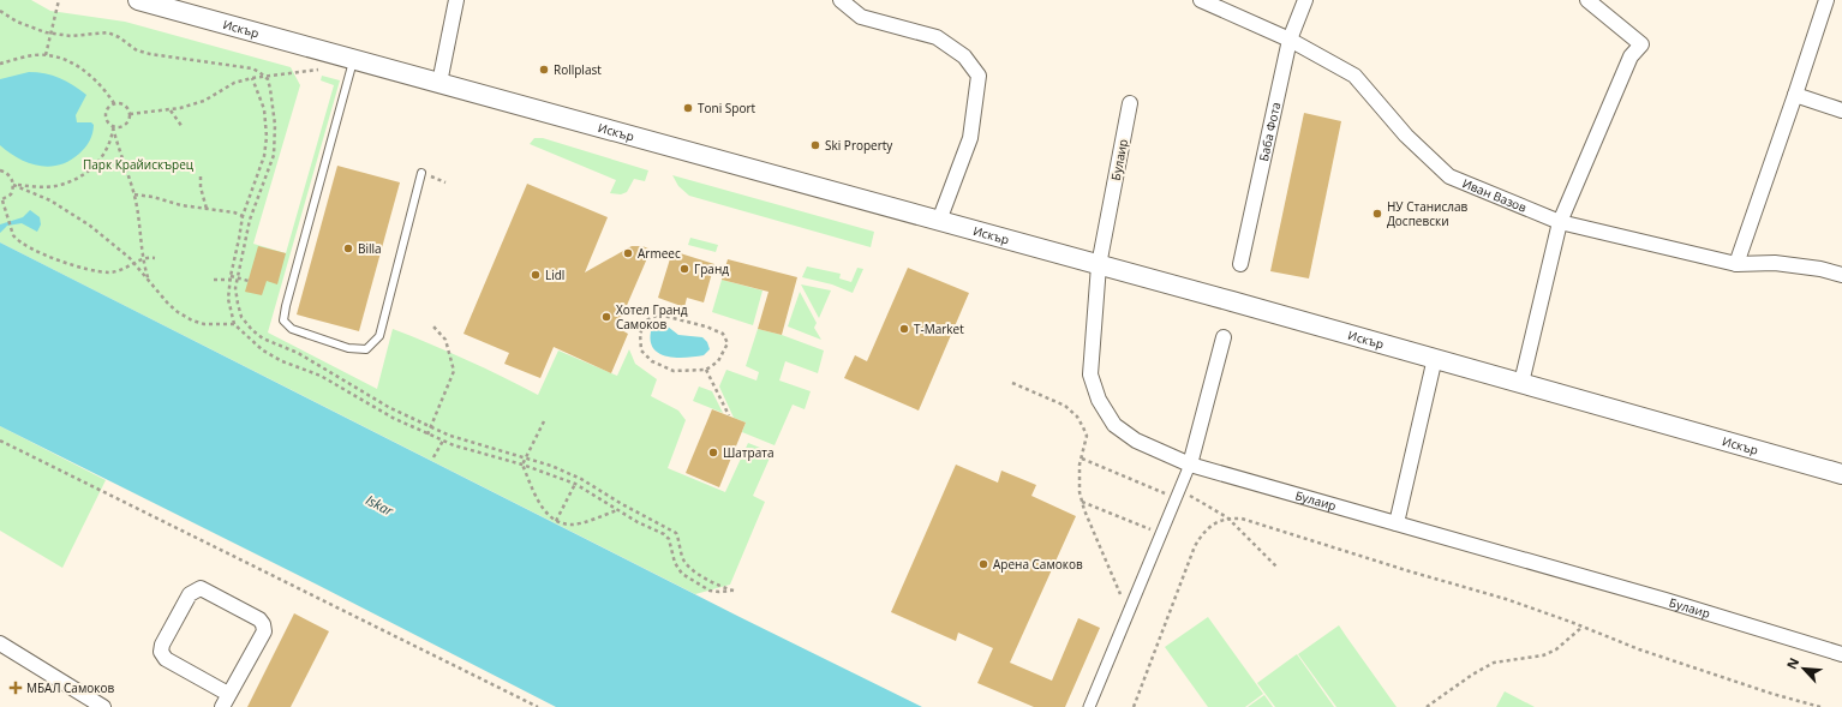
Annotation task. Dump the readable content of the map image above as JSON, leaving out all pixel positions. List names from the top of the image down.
{
  "streets": {
    "main road": ["Искър"],
    "street": ["Баба Фота", "Булаир", "Иван Вазов"]
  },
  "crossings": [
    ["Искър", "Булаир"],
    ["Баба Фота", "Иван Вазов"]
  ],
  "water": ["Iskar"],
  "parks": ["Парк Крайискърец"],
  "places": {
    "other": [
      "Rollplast",
      "Toni Sport",
      "Ski Property",
      "НУ Станислав Доспевски",
      "Billa",
      "Armeec",
      "Гранд",
      "Lidl",
      "Хотел Гранд Самоков",
      "T-Market",
      "Шатрата",
      "Арена Самоков"
    ],
    "health": ["МБАЛ Самоков"]
  },
  "north": "top left"
}
